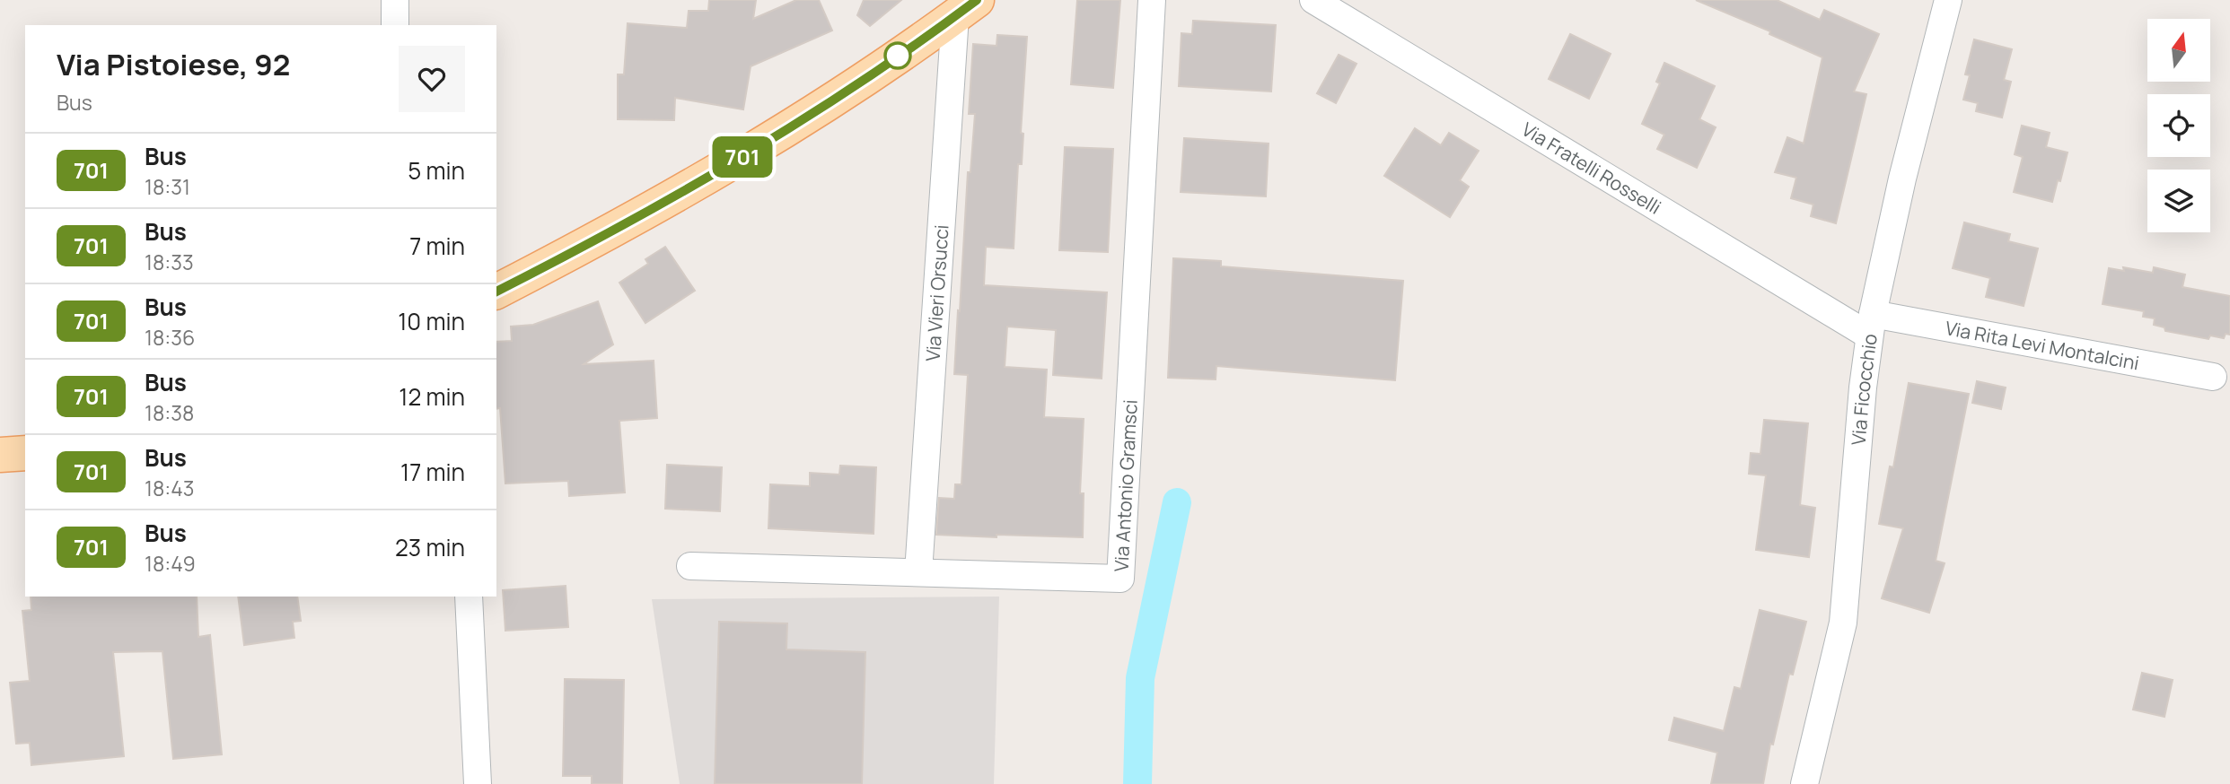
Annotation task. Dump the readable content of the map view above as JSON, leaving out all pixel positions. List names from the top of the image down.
{
  "streets": {
    "street": [
      "Via Fratelli Rosselli",
      "Via Vieri Orsucci",
      "Via Rita Levi Montalcini",
      "Via Ficocchio",
      "Via Antonio Gramsci"
    ]
  },
  "crossings": [
    ["Via Fratelli Rosselli", "Via Rita Levi Montalcini"],
    ["Via Fratelli Rosselli", "Via Ficocchio"],
    ["Via Vieri Orsucci", "Via Antonio Gramsci"],
    ["Via Rita Levi Montalcini", "Via Ficocchio"]
  ],
  "lines": ["bus line 701"],
  "north": "top",
  "page": {
    "on_map": "701",
    "heading": ["Via Pistoiese, 92", "Bus"],
    "list": [
      {
        "mark": "701",
        "name": "Bus",
        "note": "18:31",
        "value": "5 min"
      },
      {
        "mark": "701",
        "name": "Bus",
        "note": "18:33",
        "value": "7 min"
      },
      {
        "mark": "701",
        "name": "Bus",
        "note": "18:36",
        "value": "10 min"
      },
      {
        "mark": "701",
        "name": "Bus",
        "note": "18:38",
        "value": "12 min"
      },
      {
        "mark": "701",
        "name": "Bus",
        "note": "18:43",
        "value": "17 min"
      },
      {
        "mark": "701",
        "name": "Bus",
        "note": "18:49",
        "value": "23 min"
      }
    ]
  }
}
